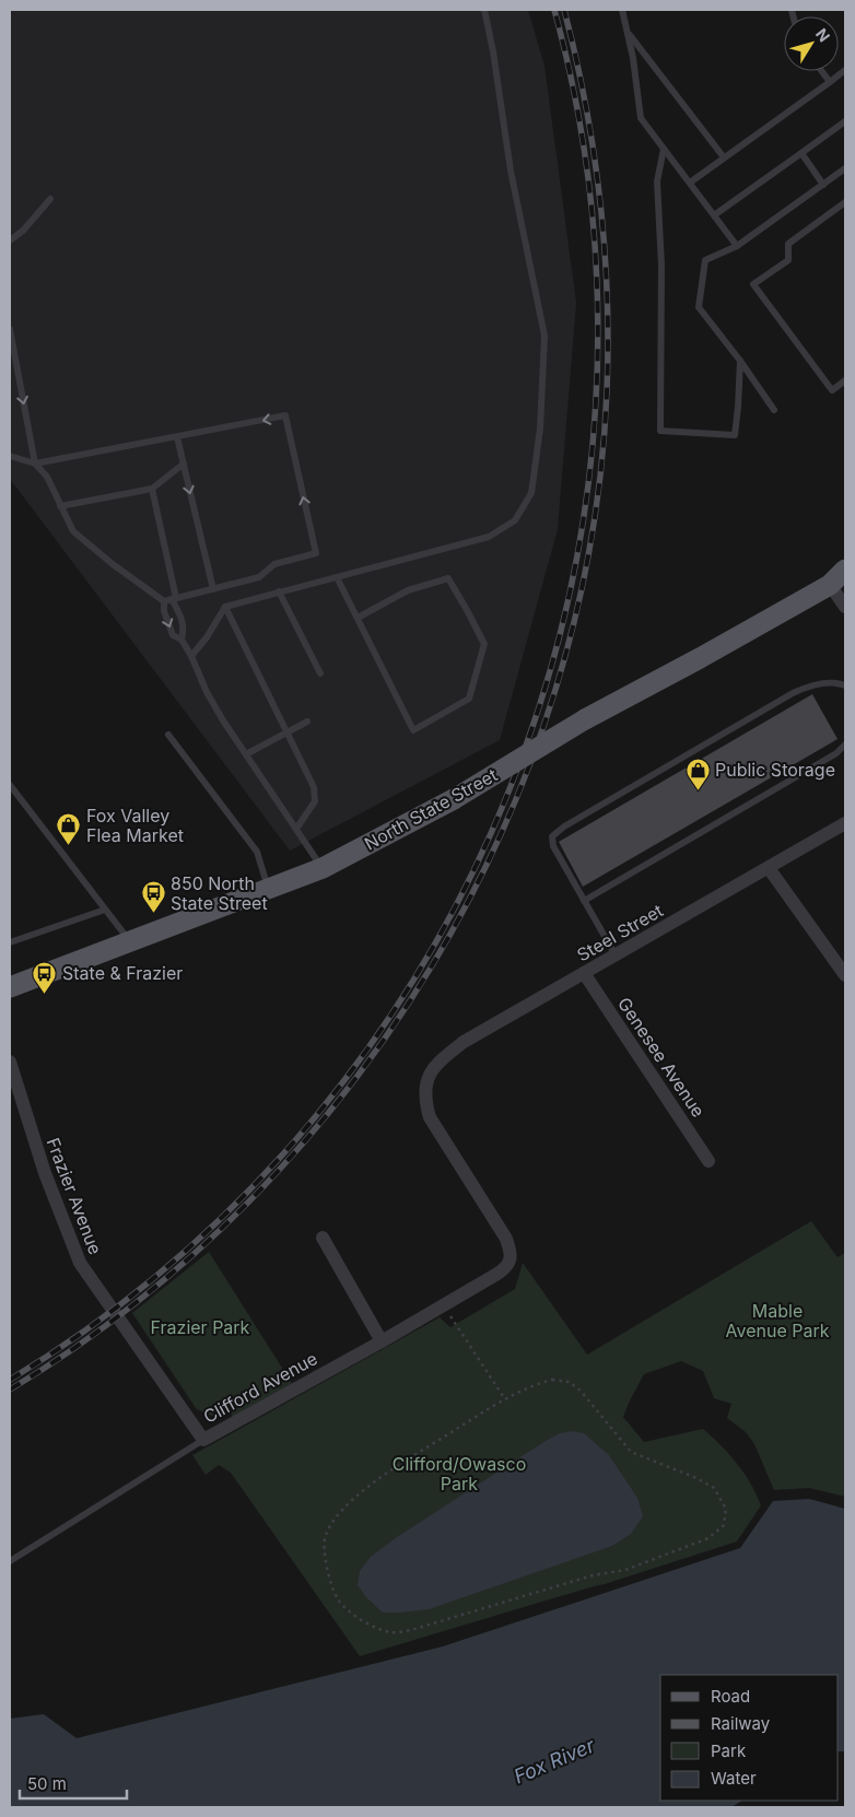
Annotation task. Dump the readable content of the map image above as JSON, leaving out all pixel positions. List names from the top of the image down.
{
  "streets": {
    "main road": ["North State Street"],
    "street": [
      "Steel Street",
      "Genesee Avenue",
      "Frazier Avenue",
      "Clifford Avenue"
    ]
  },
  "crossings": [
    ["Steel Street", "Genesee Avenue"],
    ["Steel Street", "Clifford Avenue"],
    ["Frazier Avenue", "Clifford Avenue"]
  ],
  "water": ["Fox River"],
  "parks": ["Mable Avenue Park", "Frazier Park", "Clifford/Owasco Park"],
  "places": {
    "shop": ["Public Storage", "Fox Valley Flea Market"],
    "bus stop": ["850 North State Street", "State & Frazier"]
  },
  "legend": [
    "Road",
    "Railway",
    "Park",
    "Water"
  ],
  "scale_bar": "50 m",
  "north": "top right"
}
